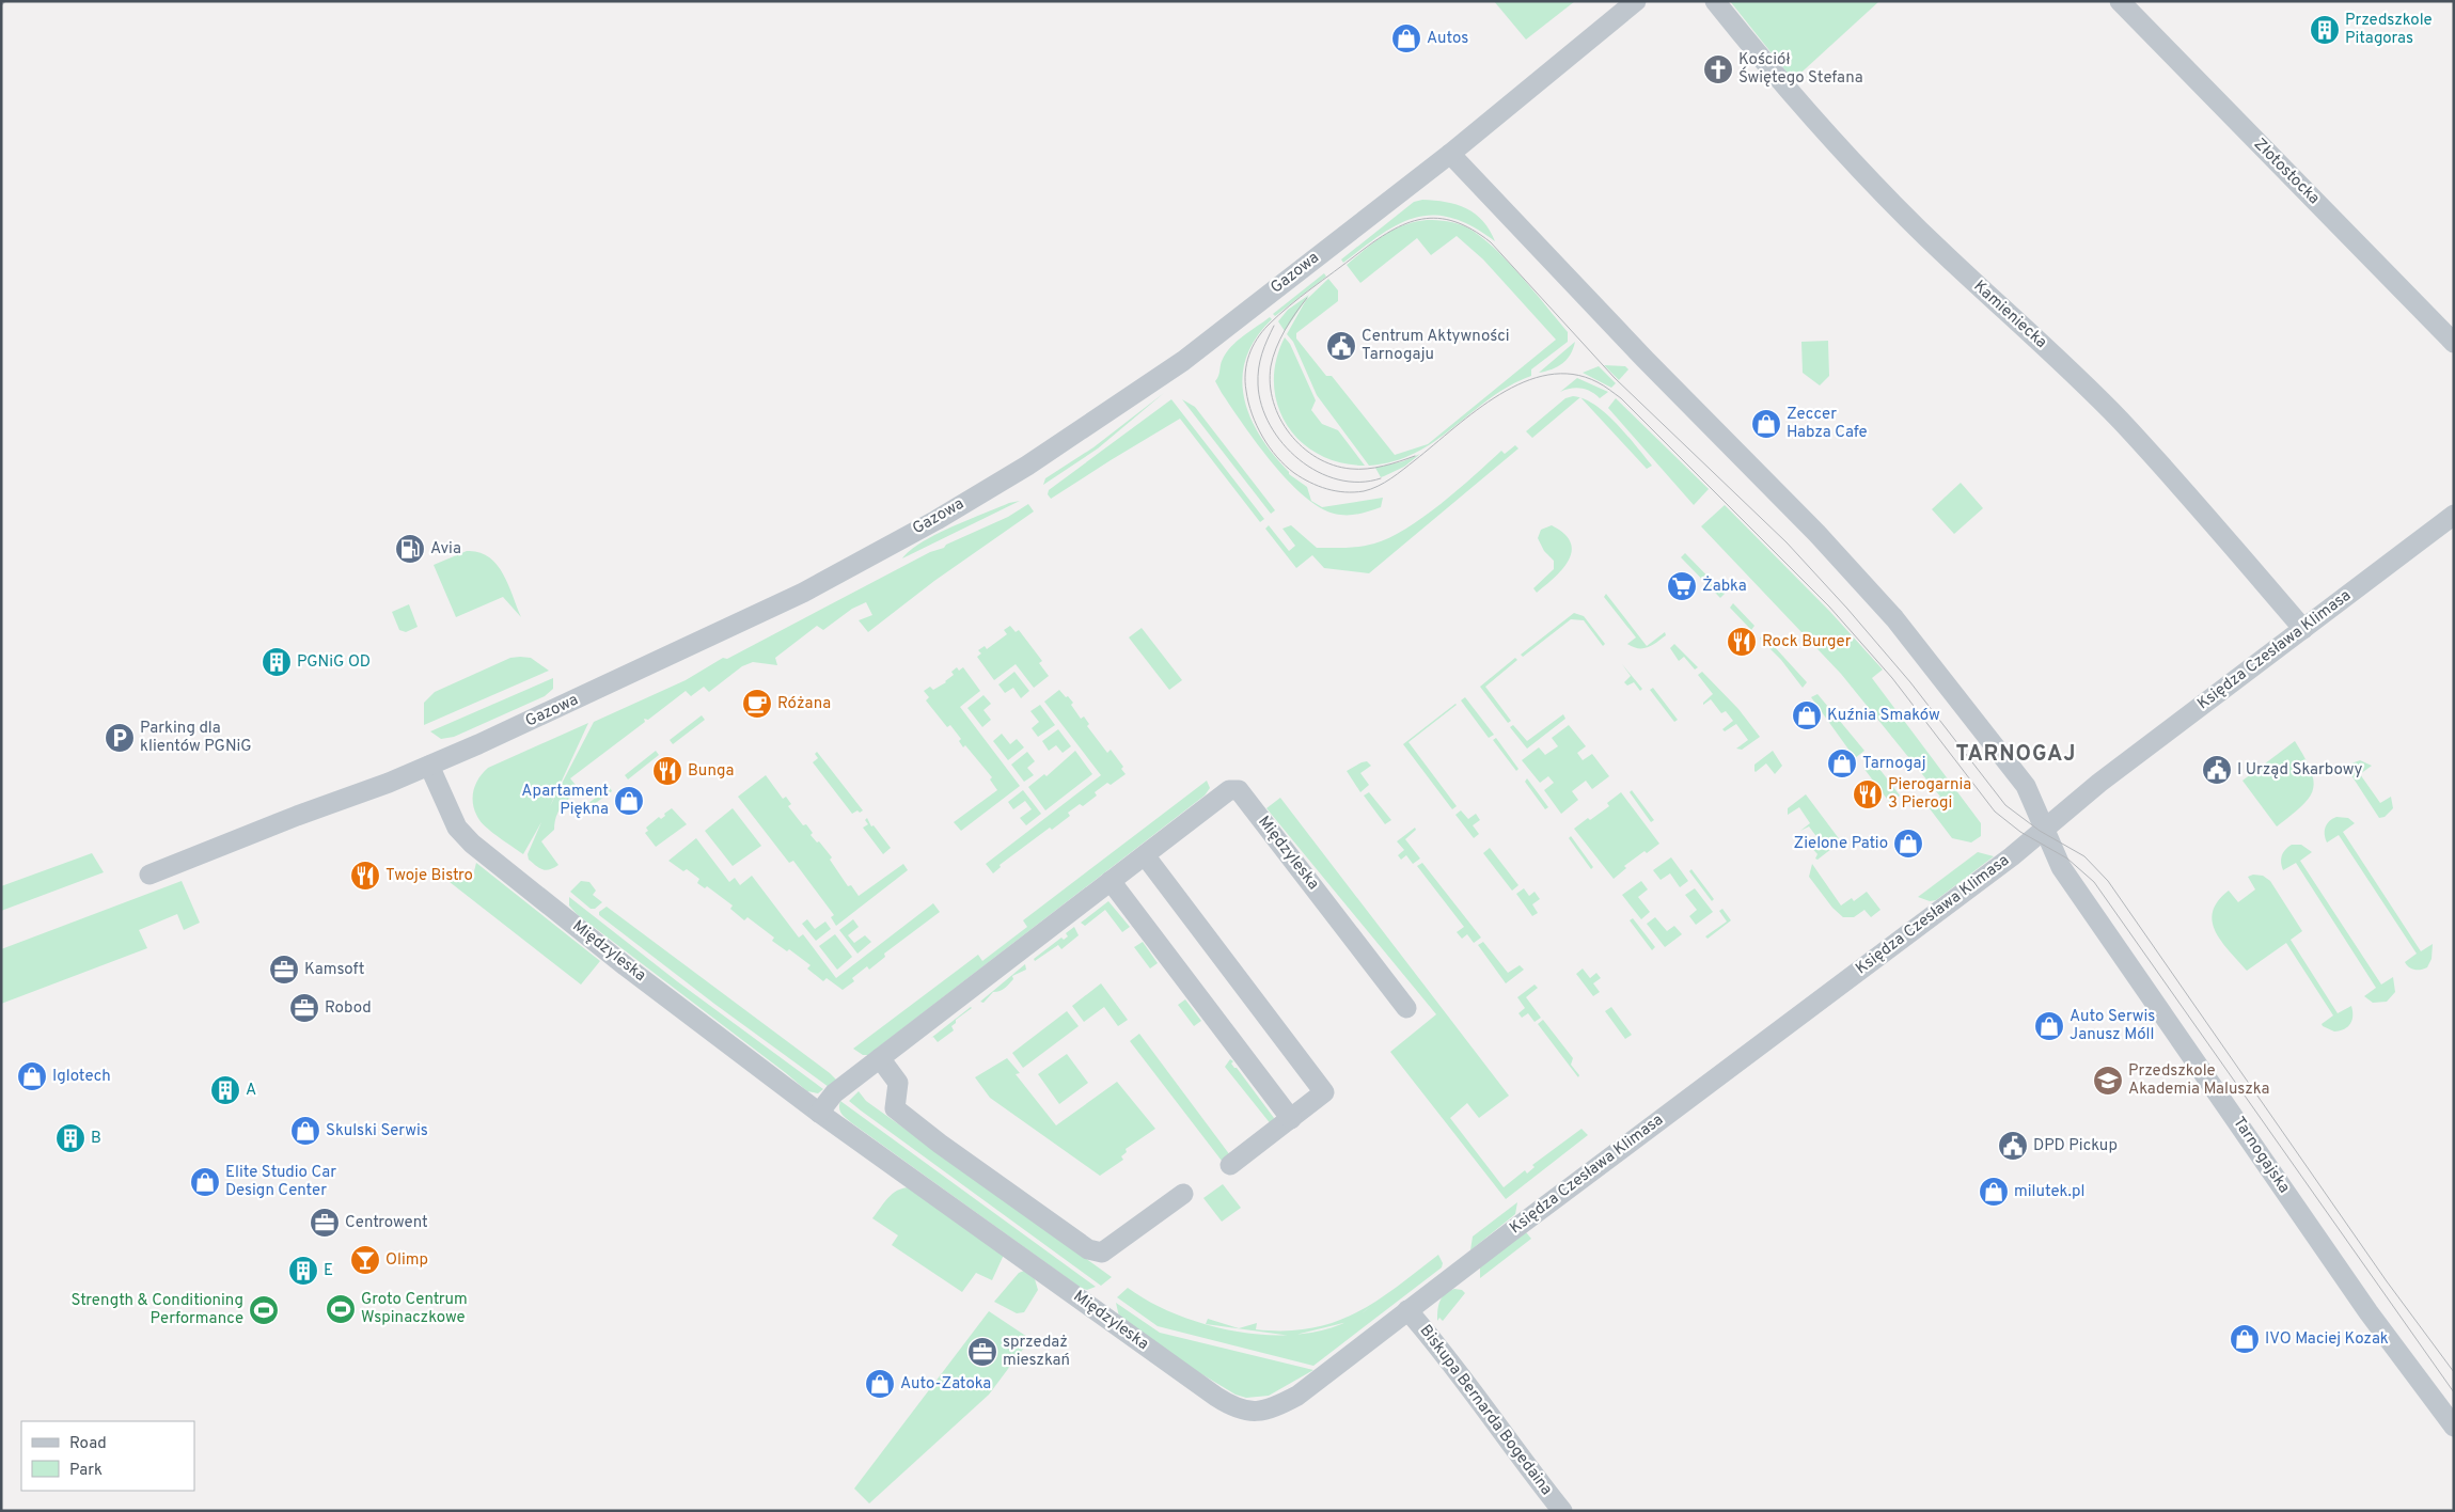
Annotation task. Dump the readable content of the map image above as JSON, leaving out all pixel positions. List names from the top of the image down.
{
  "streets": {
    "street": [
      "Złotostocka",
      "Gazowa",
      "Kamieniecka",
      "Księdza Czesława Klimasa",
      "Międzyleska",
      "Tarnogajska",
      "Biskupa Bernarda Bogedaina"
    ]
  },
  "crossings": [
    ["Gazowa", "Międzyleska"],
    ["Gazowa", "Tarnogajska"],
    ["Kamieniecka", "Księdza Czesława Klimasa"],
    ["Księdza Czesława Klimasa", "Międzyleska"],
    ["Księdza Czesława Klimasa", "Tarnogajska"],
    ["Księdza Czesława Klimasa", "Biskupa Bernarda Bogedaina"],
    ["Międzyleska", "Biskupa Bernarda Bogedaina"]
  ],
  "districts": ["TARNOGAJ"],
  "places": {
    "building": [
      "Przedszkole Pitagoras",
      "PGNiG OD",
      "A",
      "B",
      "E"
    ],
    "shop": [
      "Autos",
      "Zeccer Habza Cafe",
      "Kuźnia Smaków",
      "Tarnogaj",
      "Apartament Piękna",
      "Zielone Patio",
      "Auto Serwis Janusz Móll",
      "Iglotech",
      "Skulski Serwis",
      "Elite Studio Car Design Center",
      "milutek.pl",
      "IVO Maciej Kozak",
      "Auto-Zatoka"
    ],
    "church": ["Kościół Świętego Stefana"],
    "public building": ["Centrum Aktywności Tarnogaju", "I Urząd Skarbowy", "DPD Pickup"],
    "fuel station": ["Avia"],
    "supermarket": ["Żabka"],
    "restaurant": [
      "Rock Burger",
      "Bunga",
      "Pierogarnia 3 Pierogi",
      "Twoje Bistro"
    ],
    "cafe": ["Różana"],
    "parking": ["Parking dla klientów PGNiG"],
    "office": [
      "Kamsoft",
      "Robod",
      "Centrowent",
      "sprzedaż mieszkań"
    ],
    "school or university": ["Przedszkole Akademia Maluszka"],
    "bar": ["Olimp"],
    "sports": ["Groto Centrum Wspinaczkowe", "Strength & Conditioning Performance"]
  },
  "legend": ["Road", "Park"]
}
